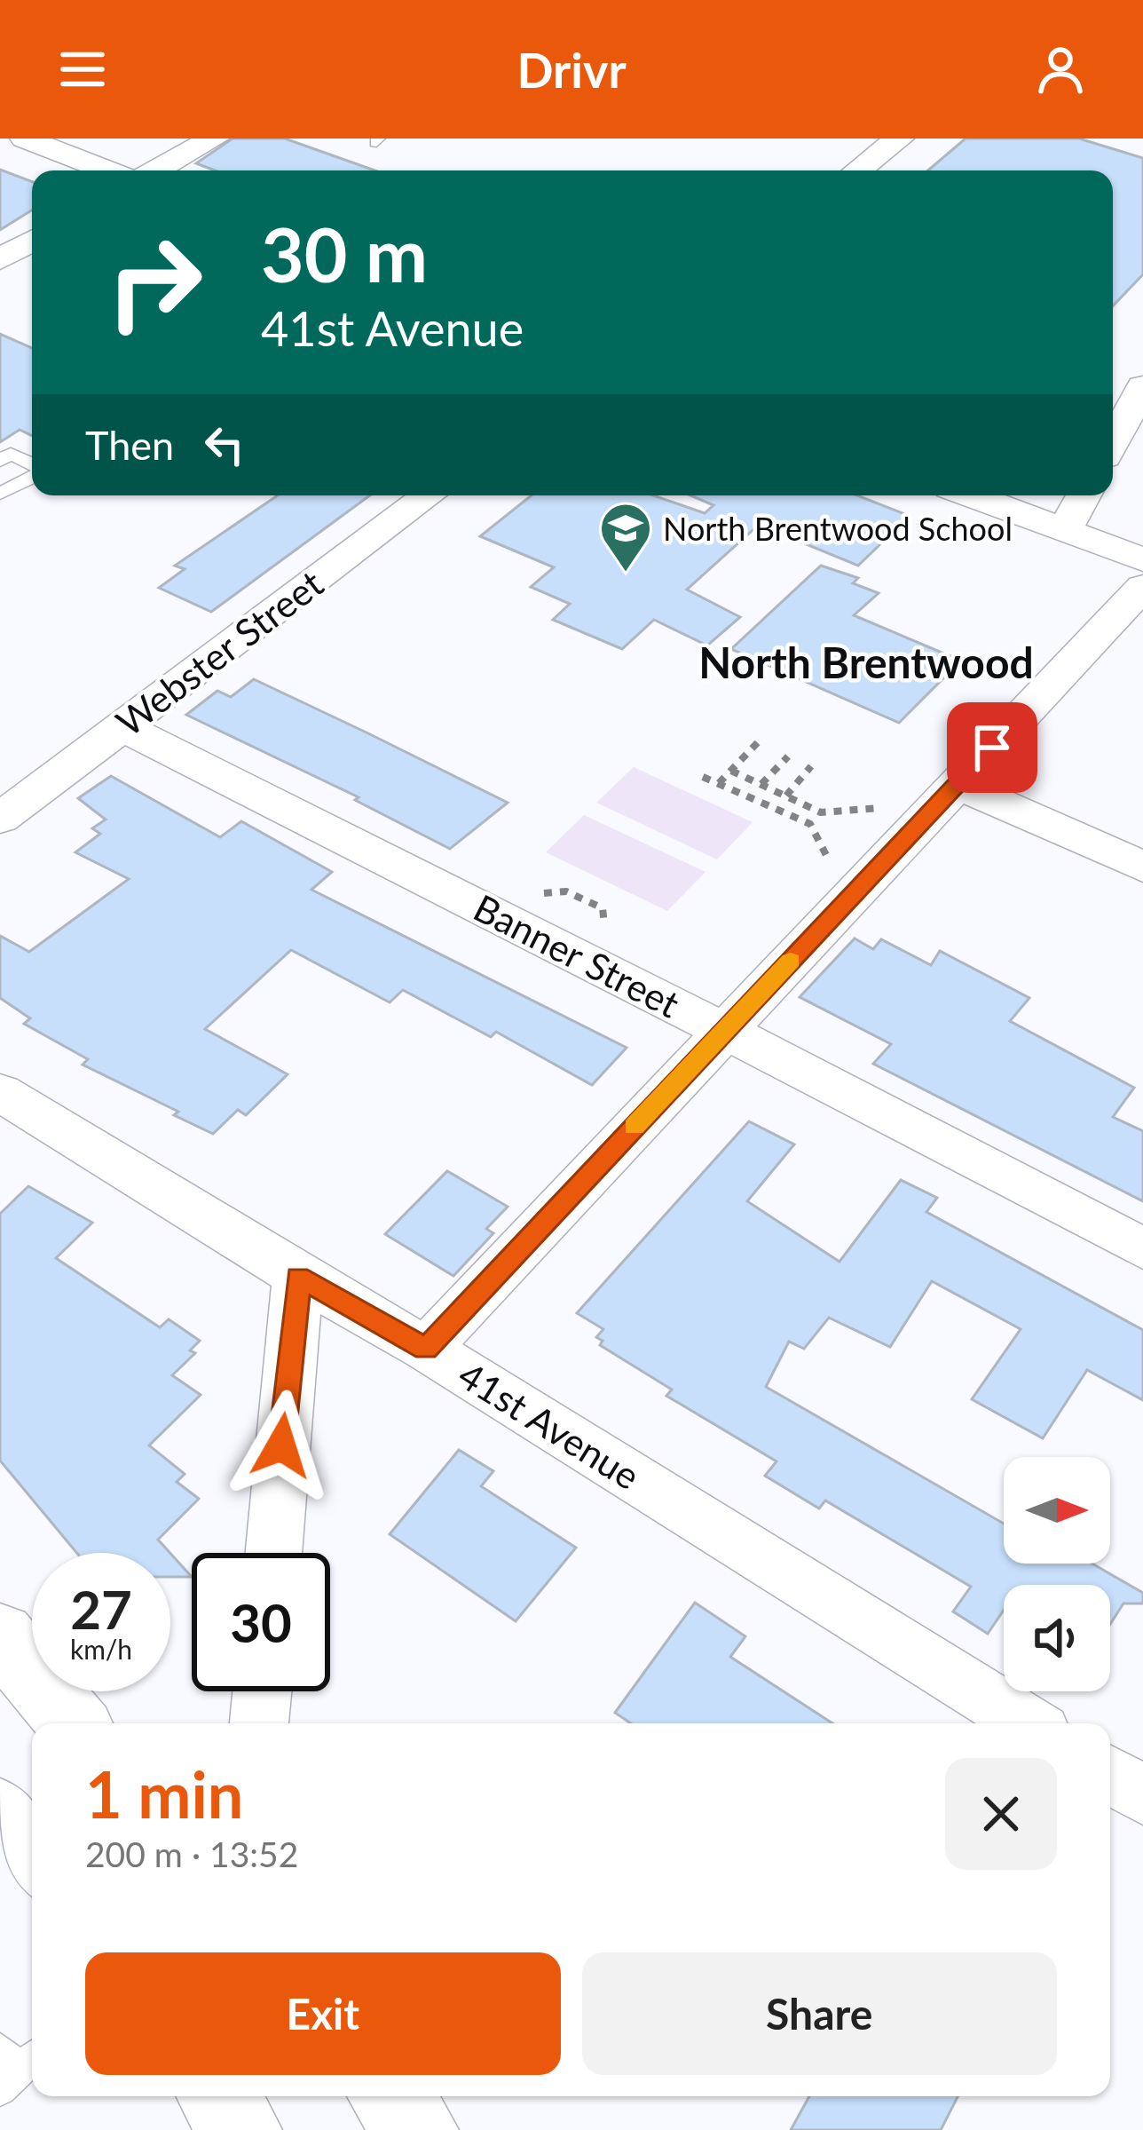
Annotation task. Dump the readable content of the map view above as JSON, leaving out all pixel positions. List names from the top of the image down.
{
  "streets": {
    "street": ["Webster Street", "Banner Street", "41st Avenue"]
  },
  "crossings": [
    ["Webster Street", "Banner Street"]
  ],
  "districts": ["North Brentwood"],
  "places": {
    "school or university": ["North Brentwood School"]
  },
  "north": "right",
  "page": {
    "header": "Drivr",
    "turn": ["30 m", "41st Avenue"],
    "then": "Then",
    "speed": "27 km/h",
    "limit": "30",
    "heading": ["1 min", "200 m · 13:52"],
    "buttons": ["Exit", "Share"]
  }
}
